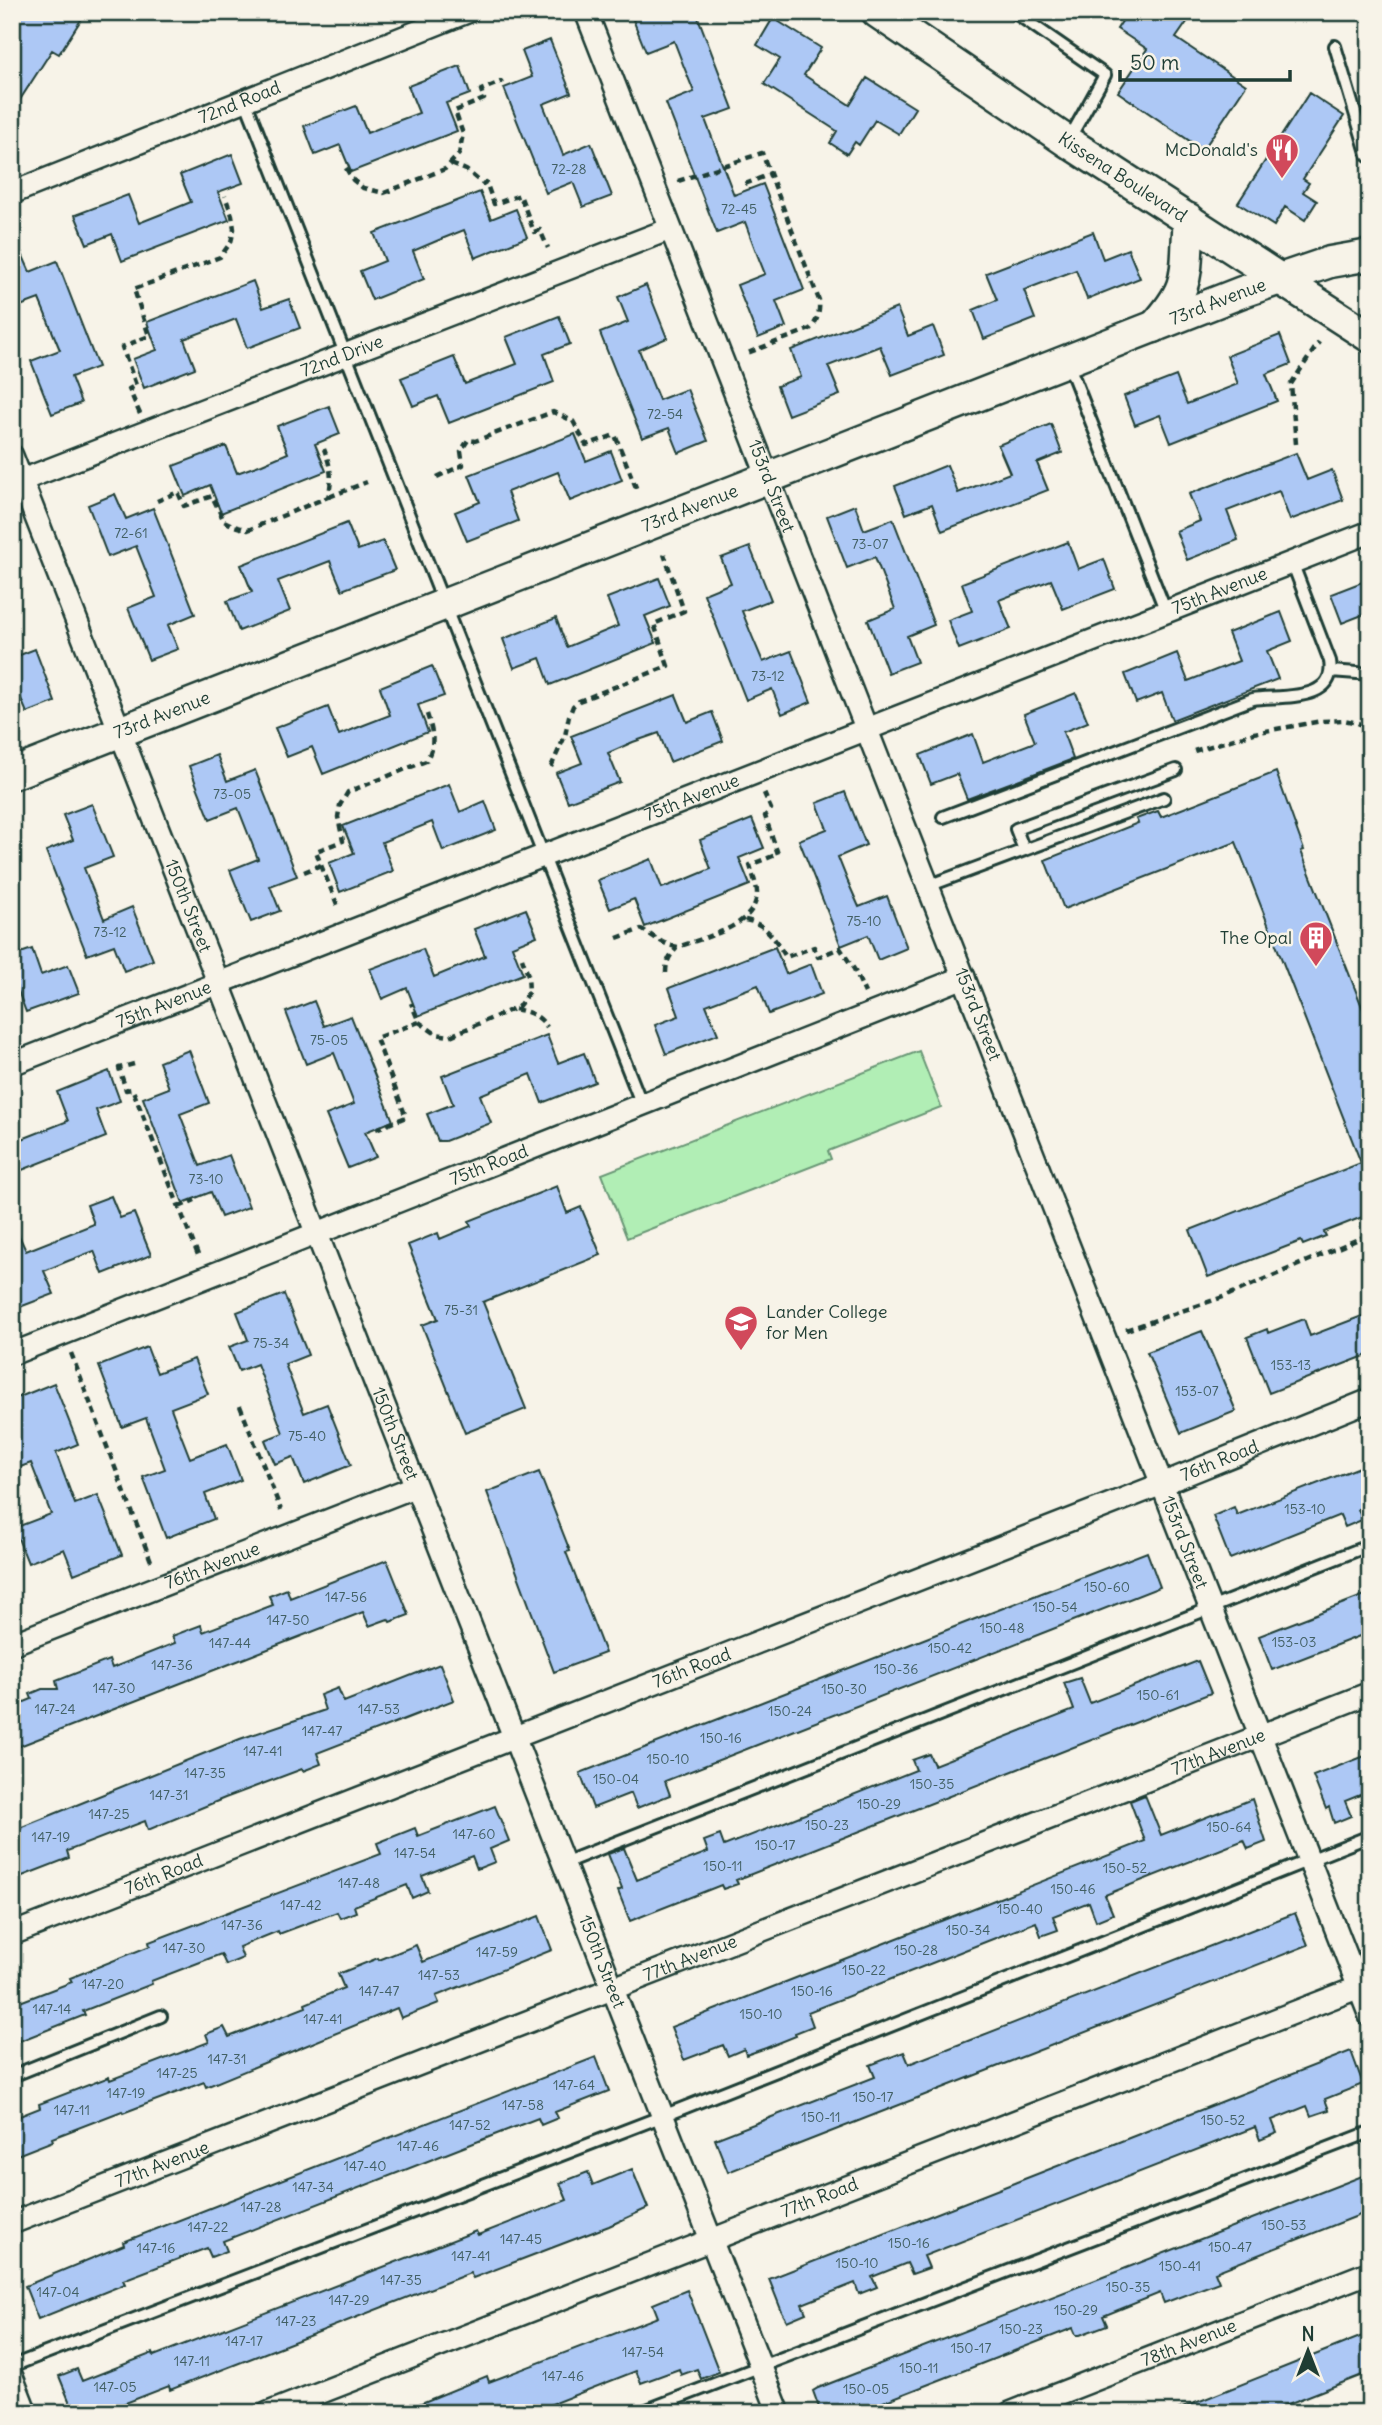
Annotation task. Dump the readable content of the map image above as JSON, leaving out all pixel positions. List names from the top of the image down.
{
  "streets": {
    "street": [
      "72nd Road",
      "Kissena Boulevard",
      "73rd Avenue",
      "72nd Drive",
      "153rd Street",
      "75th Avenue",
      "150th Street",
      "75th Road",
      "76th Road",
      "76th Avenue",
      "77th Avenue",
      "77th Road",
      "78th Avenue"
    ]
  },
  "crossings": [
    ["Kissena Boulevard", "73rd Avenue"],
    ["73rd Avenue", "153rd Street"],
    ["73rd Avenue", "150th Street"],
    ["72nd Drive", "153rd Street"],
    ["72nd Drive", "150th Street"],
    ["153rd Street", "75th Avenue"],
    ["153rd Street", "75th Road"],
    ["153rd Street", "76th Road"],
    ["153rd Street", "77th Avenue"],
    ["153rd Street", "77th Road"],
    ["75th Avenue", "150th Street"],
    ["150th Street", "75th Road"],
    ["150th Street", "76th Road"],
    ["150th Street", "76th Avenue"],
    ["150th Street", "77th Avenue"],
    ["150th Street", "77th Road"]
  ],
  "places": {
    "restaurant": ["McDonald's"],
    "building": ["The Opal"],
    "school or university": ["Lander College for Men"]
  },
  "house_numbers": [
    "72-28",
    "72-45",
    "72-54",
    "72-61",
    "73-07",
    "73-12",
    "73-05",
    "75-10",
    "73-12",
    "75-05",
    "73-10",
    "75-31",
    "75-34",
    "153-13",
    "153-07",
    "75-40",
    "153-10",
    "150-60",
    "147-56",
    "150-54",
    "147-50",
    "150-48",
    "153-03",
    "147-44",
    "150-42",
    "147-36",
    "150-36",
    "147-30",
    "150-30",
    "150-61",
    "147-24",
    "147-53",
    "150-24",
    "147-47",
    "150-16",
    "147-41",
    "150-10",
    "147-35",
    "150-04",
    "150-35",
    "147-31",
    "150-29",
    "147-25",
    "150-23",
    "150-64",
    "147-60",
    "147-19",
    "150-17",
    "147-54",
    "150-11",
    "150-52",
    "147-48",
    "150-46",
    "147-42",
    "150-40",
    "147-36",
    "150-34",
    "147-30",
    "150-28",
    "147-59",
    "150-22",
    "147-53",
    "147-20",
    "147-47",
    "150-16",
    "147-14",
    "150-10",
    "147-41",
    "147-31",
    "147-25",
    "147-64",
    "147-19",
    "150-17",
    "147-58",
    "147-11",
    "150-11",
    "150-52",
    "147-52",
    "147-46",
    "147-40",
    "147-34",
    "147-28",
    "150-53",
    "147-22",
    "147-45",
    "150-16",
    "150-47",
    "147-16",
    "147-41",
    "150-10",
    "150-41",
    "147-35",
    "150-35",
    "147-04",
    "147-29",
    "150-29",
    "147-23",
    "150-23",
    "147-17",
    "150-17",
    "147-54",
    "147-11",
    "150-11",
    "147-46",
    "147-05",
    "150-05"
  ],
  "scale_bar": "50 m",
  "north": "top"
}
